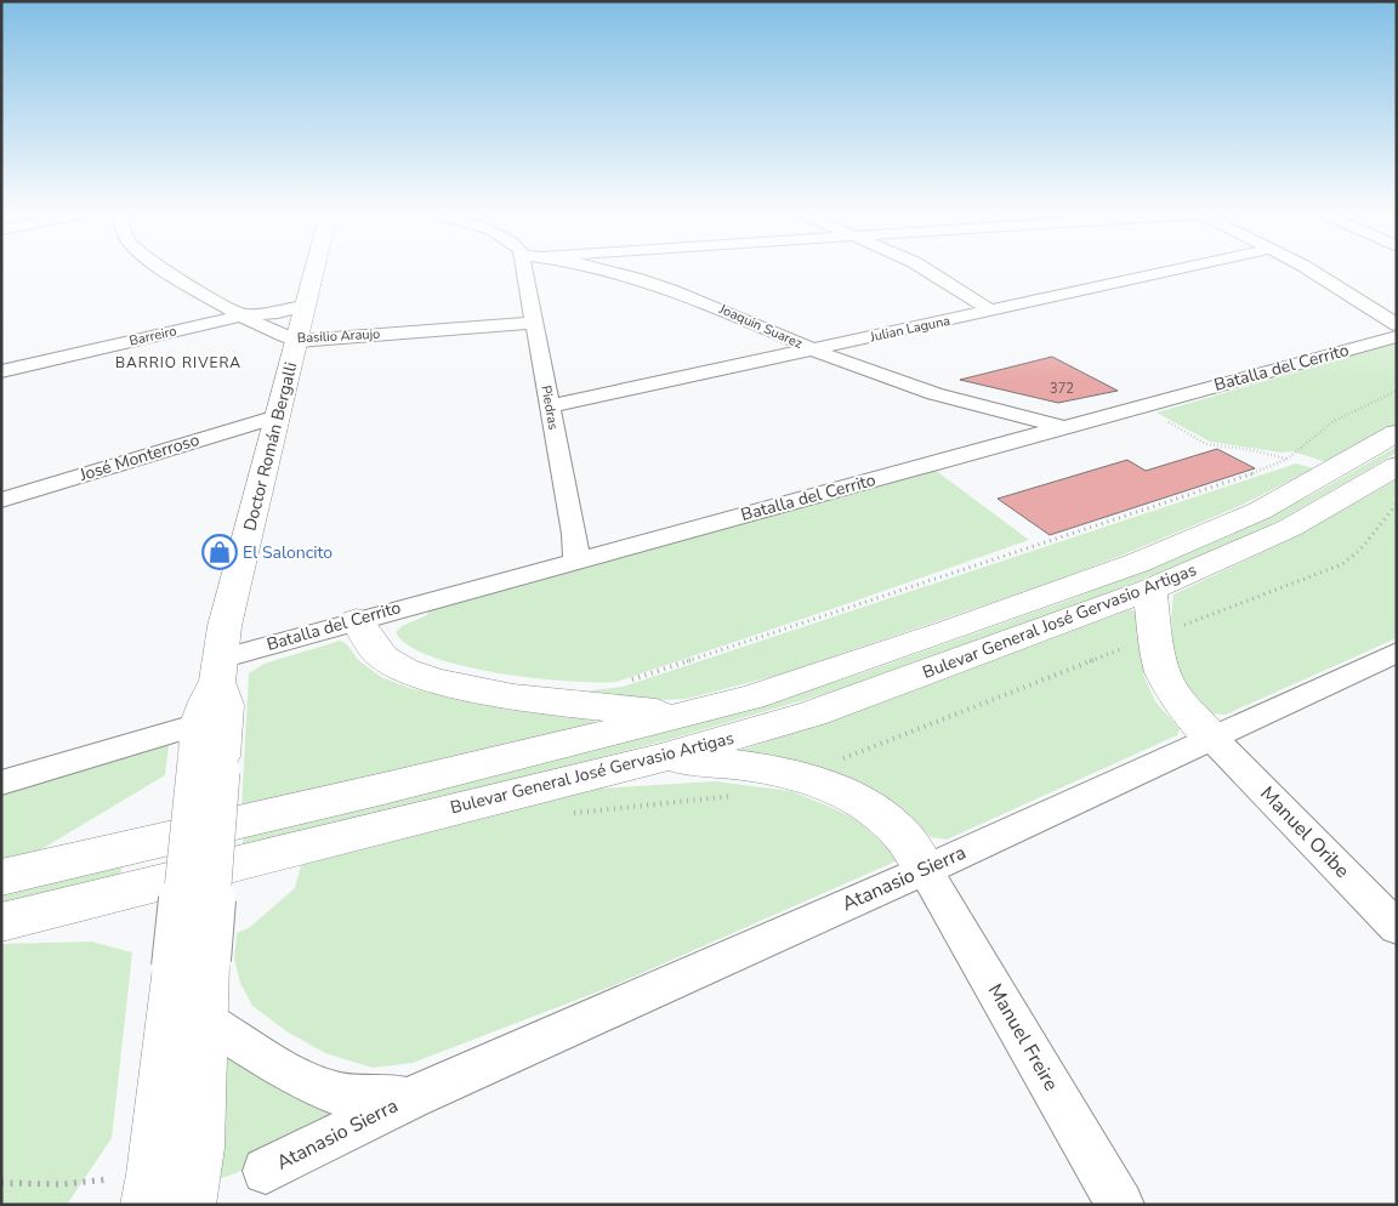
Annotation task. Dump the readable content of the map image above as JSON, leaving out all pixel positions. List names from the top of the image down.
{
  "streets": {
    "main road": ["Doctor Román Bergalli", "Bulevar General José Gervasio Artigas"],
    "street": [
      "Joaquin Suarez",
      "Julian Laguna",
      "Barreiro",
      "Basilio Araujo",
      "Batalla del Cerrito",
      "Piedras",
      "José Monterroso",
      "Manuel Oribe",
      "Atanasio Sierra",
      "Manuel Freire"
    ]
  },
  "crossings": [
    ["Joaquin Suarez", "Julian Laguna"],
    ["Joaquin Suarez", "Batalla del Cerrito"],
    ["Julian Laguna", "Piedras"],
    ["Barreiro", "Basilio Araujo"],
    ["Barreiro", "Doctor Román Bergalli"],
    ["Basilio Araujo", "Piedras"],
    ["Basilio Araujo", "Doctor Román Bergalli"],
    ["Batalla del Cerrito", "Piedras"],
    ["Batalla del Cerrito", "Doctor Román Bergalli"],
    ["Doctor Román Bergalli", "José Monterroso"],
    ["Manuel Oribe", "Atanasio Sierra"],
    ["Atanasio Sierra", "Manuel Freire"]
  ],
  "districts": ["BARRIO RIVERA"],
  "places": {
    "shop": ["El Saloncito"]
  },
  "house_numbers": ["372"]
}
